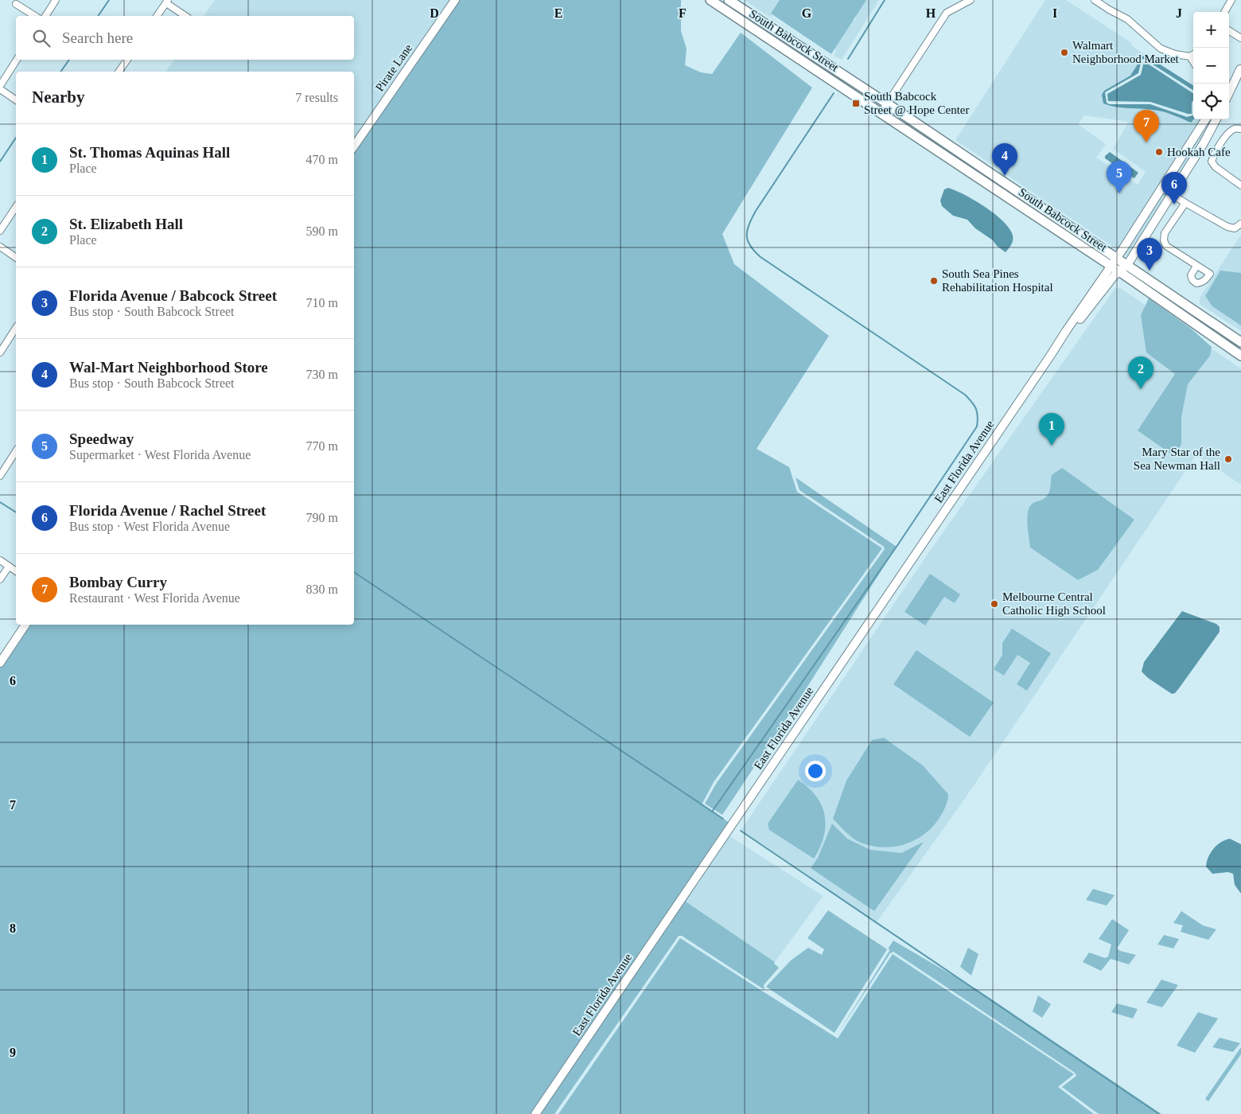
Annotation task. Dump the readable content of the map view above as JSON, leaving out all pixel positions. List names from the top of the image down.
{
  "streets": {
    "main road": ["South Babcock Street"],
    "street": ["Pirate Lane", "East Florida Avenue"]
  },
  "crossings": [
    ["South Babcock Street", "East Florida Avenue"]
  ],
  "places": {
    "other": [
      "Walmart Neighborhood Market",
      "Hookah Cafe",
      "South Sea Pines Rehabilitation Hospital",
      "Mary Star of the Sea Newman Hall",
      "Melbourne Central Catholic High School"
    ],
    "transit": ["South Babcock Street @ Hope Center"]
  },
  "page": {
    "map_buttons": ["+", "−"],
    "search": "Search here",
    "heading": ["Nearby", "7 results"],
    "pins": [
      "7",
      "4",
      "5",
      "6",
      "3",
      "2",
      "1"
    ],
    "list": [
      {
        "mark": "1",
        "name": "St. Thomas Aquinas Hall",
        "note": "Place",
        "value": "470 m"
      },
      {
        "mark": "2",
        "name": "St. Elizabeth Hall",
        "note": "Place",
        "value": "590 m"
      },
      {
        "mark": "3",
        "name": "Florida Avenue / Babcock Street",
        "note": "Bus stop · South Babcock Street",
        "value": "710 m"
      },
      {
        "mark": "4",
        "name": "Wal-Mart Neighborhood Store",
        "note": "Bus stop · South Babcock Street",
        "value": "730 m"
      },
      {
        "mark": "5",
        "name": "Speedway",
        "note": "Supermarket · West Florida Avenue",
        "value": "770 m"
      },
      {
        "mark": "6",
        "name": "Florida Avenue / Rachel Street",
        "note": "Bus stop · West Florida Avenue",
        "value": "790 m"
      },
      {
        "mark": "7",
        "name": "Bombay Curry",
        "note": "Restaurant · West Florida Avenue",
        "value": "830 m"
      }
    ]
  },
  "grid": {
    "columns": [
      "D",
      "E",
      "F",
      "G",
      "H",
      "I",
      "J"
    ],
    "rows": [
      "6",
      "7",
      "8",
      "9"
    ]
  }
}
